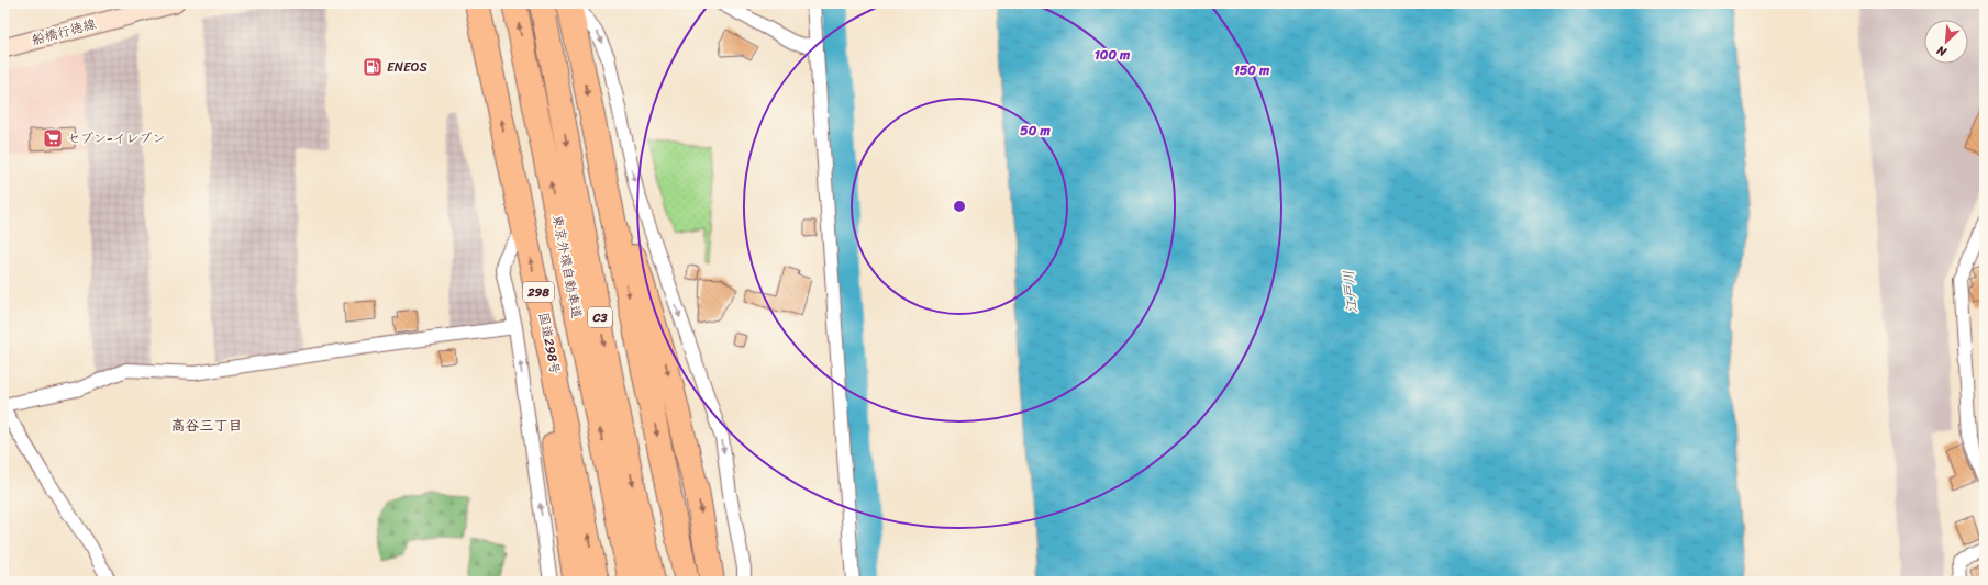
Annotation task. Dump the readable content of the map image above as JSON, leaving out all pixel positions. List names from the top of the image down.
{
  "streets": {
    "highway": [
      "東京外環自動車道",
      "298",
      "C3",
      "国道298号"
    ],
    "main road": ["船橋行徳線"]
  },
  "districts": ["高谷三丁目"],
  "water": ["江戸川"],
  "places": {
    "fuel station": ["ENEOS"],
    "supermarket": ["セブン-イレブン"]
  },
  "north": "bottom left",
  "rings": ["100 m", "150 m", "50 m"]
}
